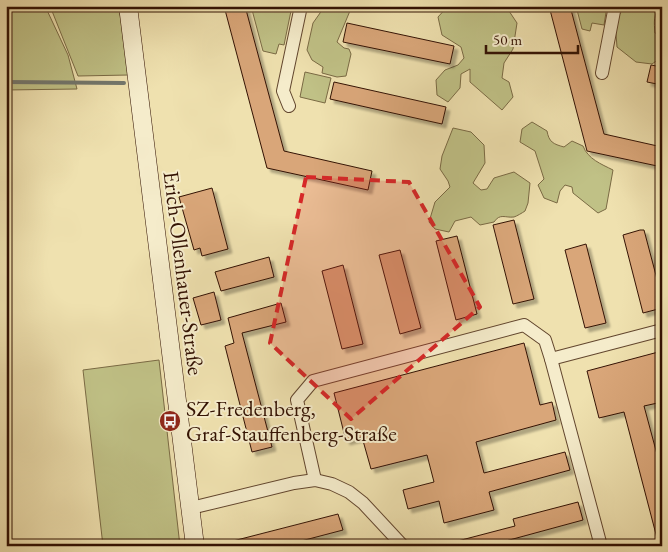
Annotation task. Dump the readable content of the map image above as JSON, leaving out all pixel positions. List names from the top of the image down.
{
  "streets": {
    "street": ["Erich-Ollenhauer-Straße"]
  },
  "places": {
    "bus stop": ["SZ-Fredenberg, Graf-Stauffenberg-Straße"]
  },
  "scale_bar": "50 m"
}
